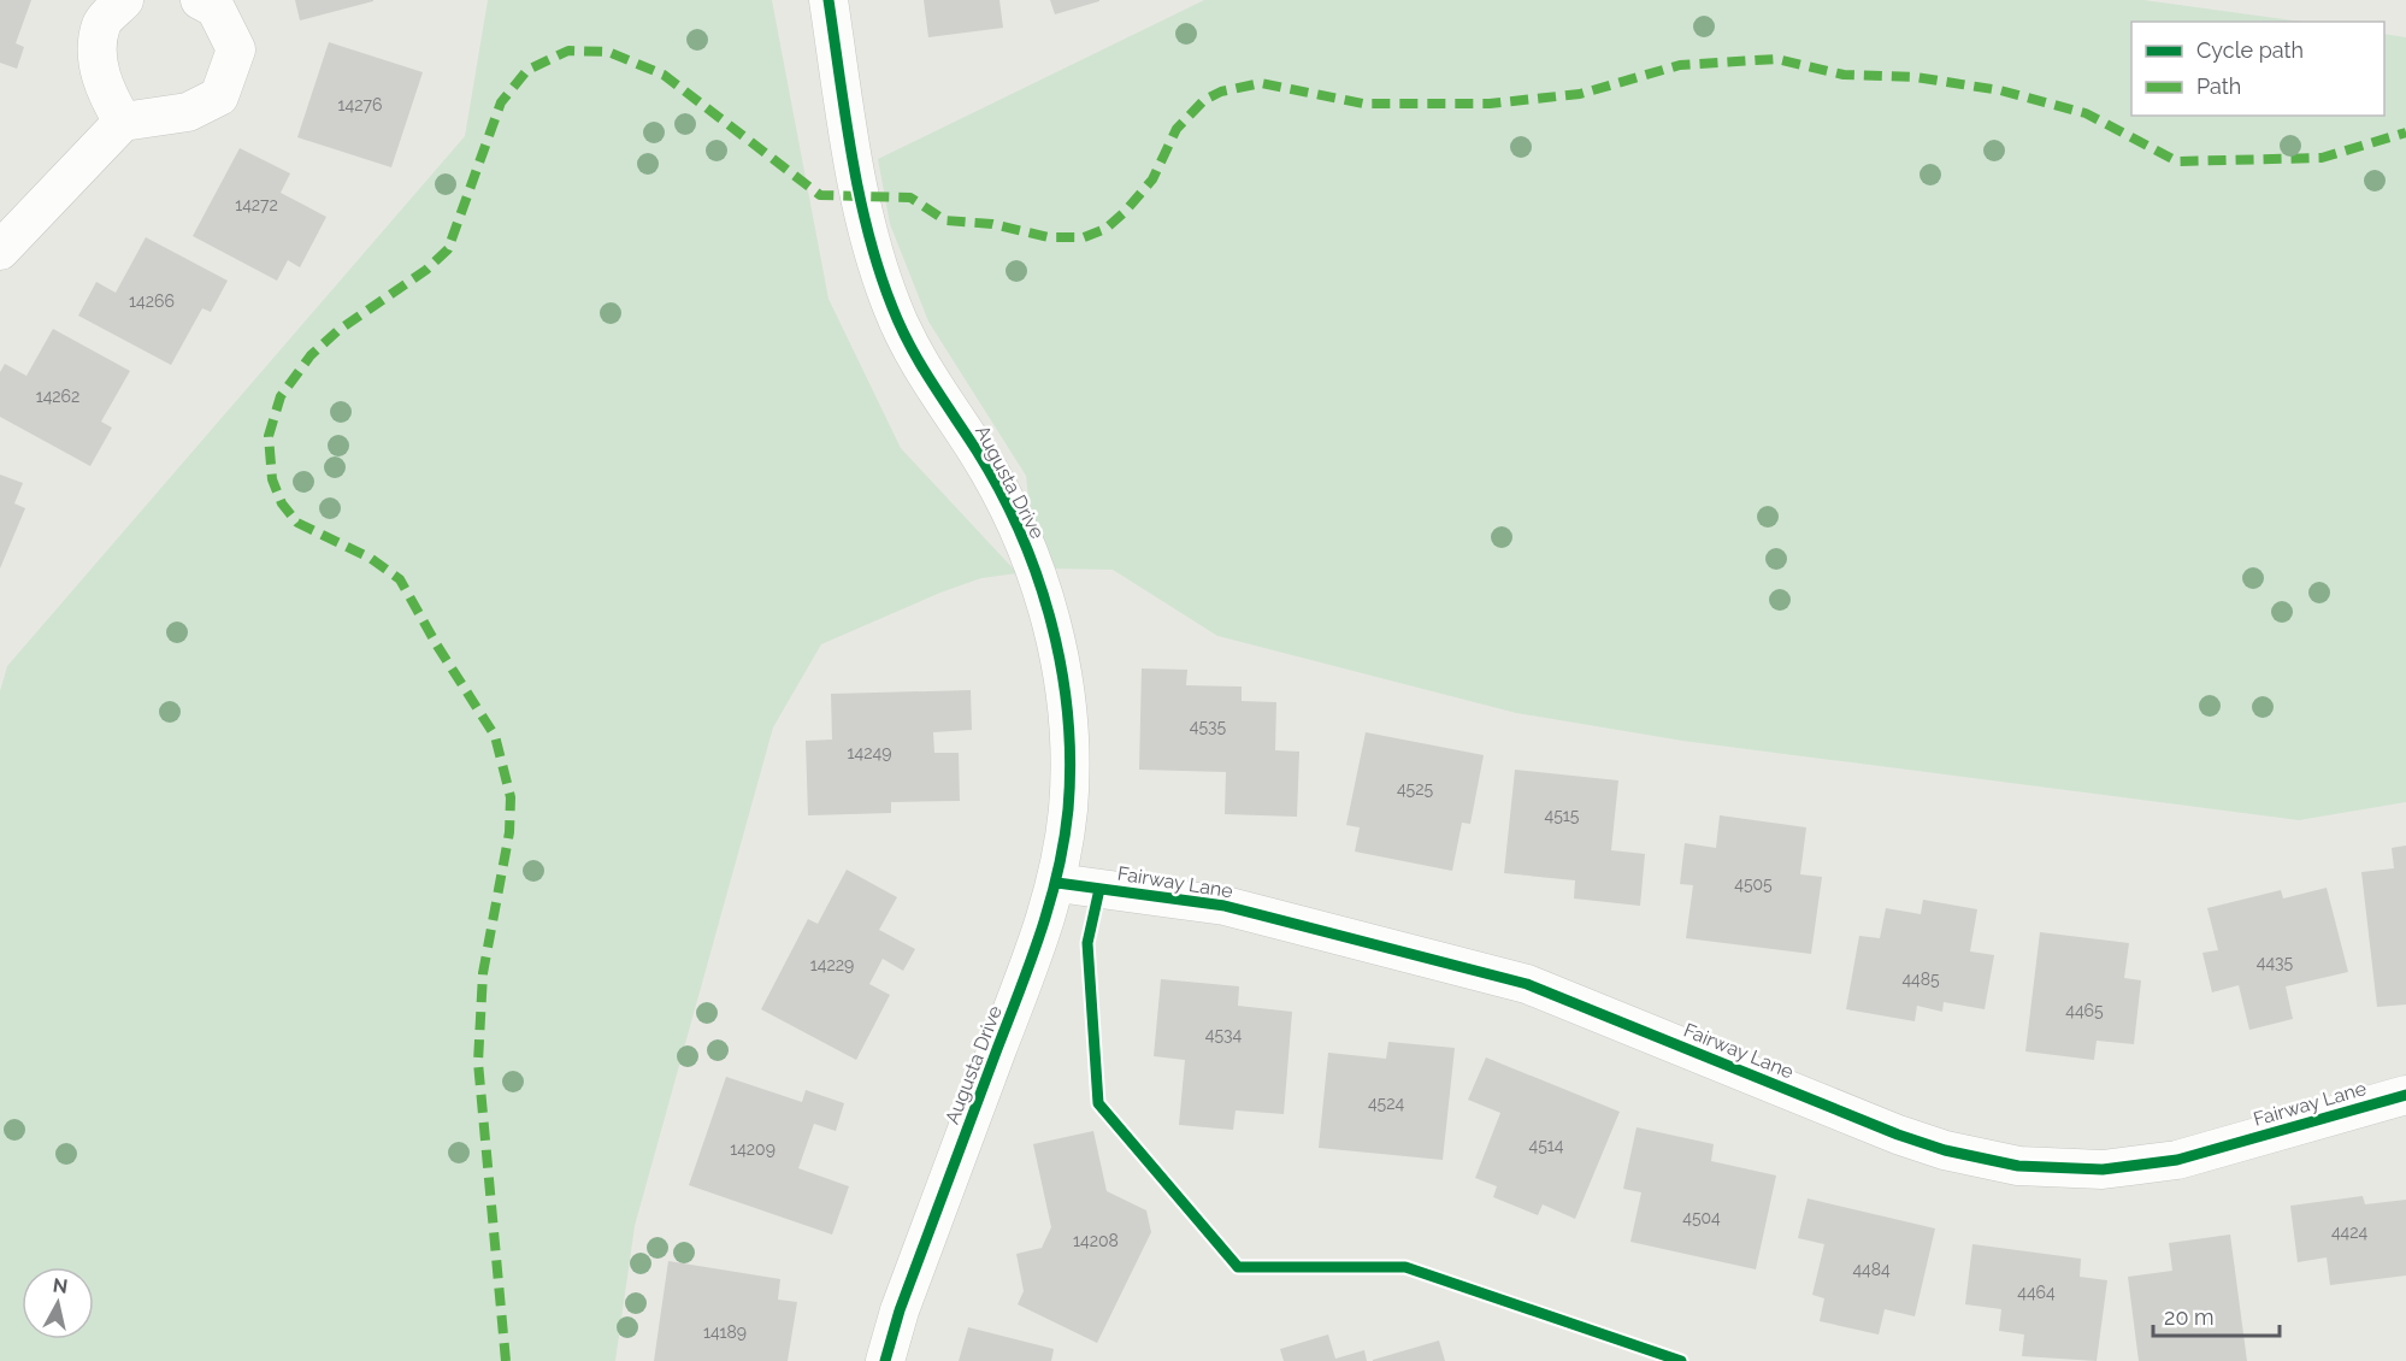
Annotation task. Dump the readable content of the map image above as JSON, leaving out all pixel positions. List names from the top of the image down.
{
  "streets": {
    "street": ["Augusta Drive", "Fairway Lane"]
  },
  "crossings": [
    ["Augusta Drive", "Fairway Lane"]
  ],
  "house_numbers": [
    "14276",
    "14272",
    "14266",
    "14262",
    "4535",
    "14249",
    "4525",
    "4515",
    "4505",
    "4435",
    "14229",
    "4485",
    "4465",
    "4534",
    "4524",
    "4514",
    "14209",
    "4504",
    "4424",
    "14208",
    "4484",
    "4464",
    "14189"
  ],
  "legend": ["Cycle path", "Path"],
  "scale_bar": "20 m",
  "north": "top"
}
